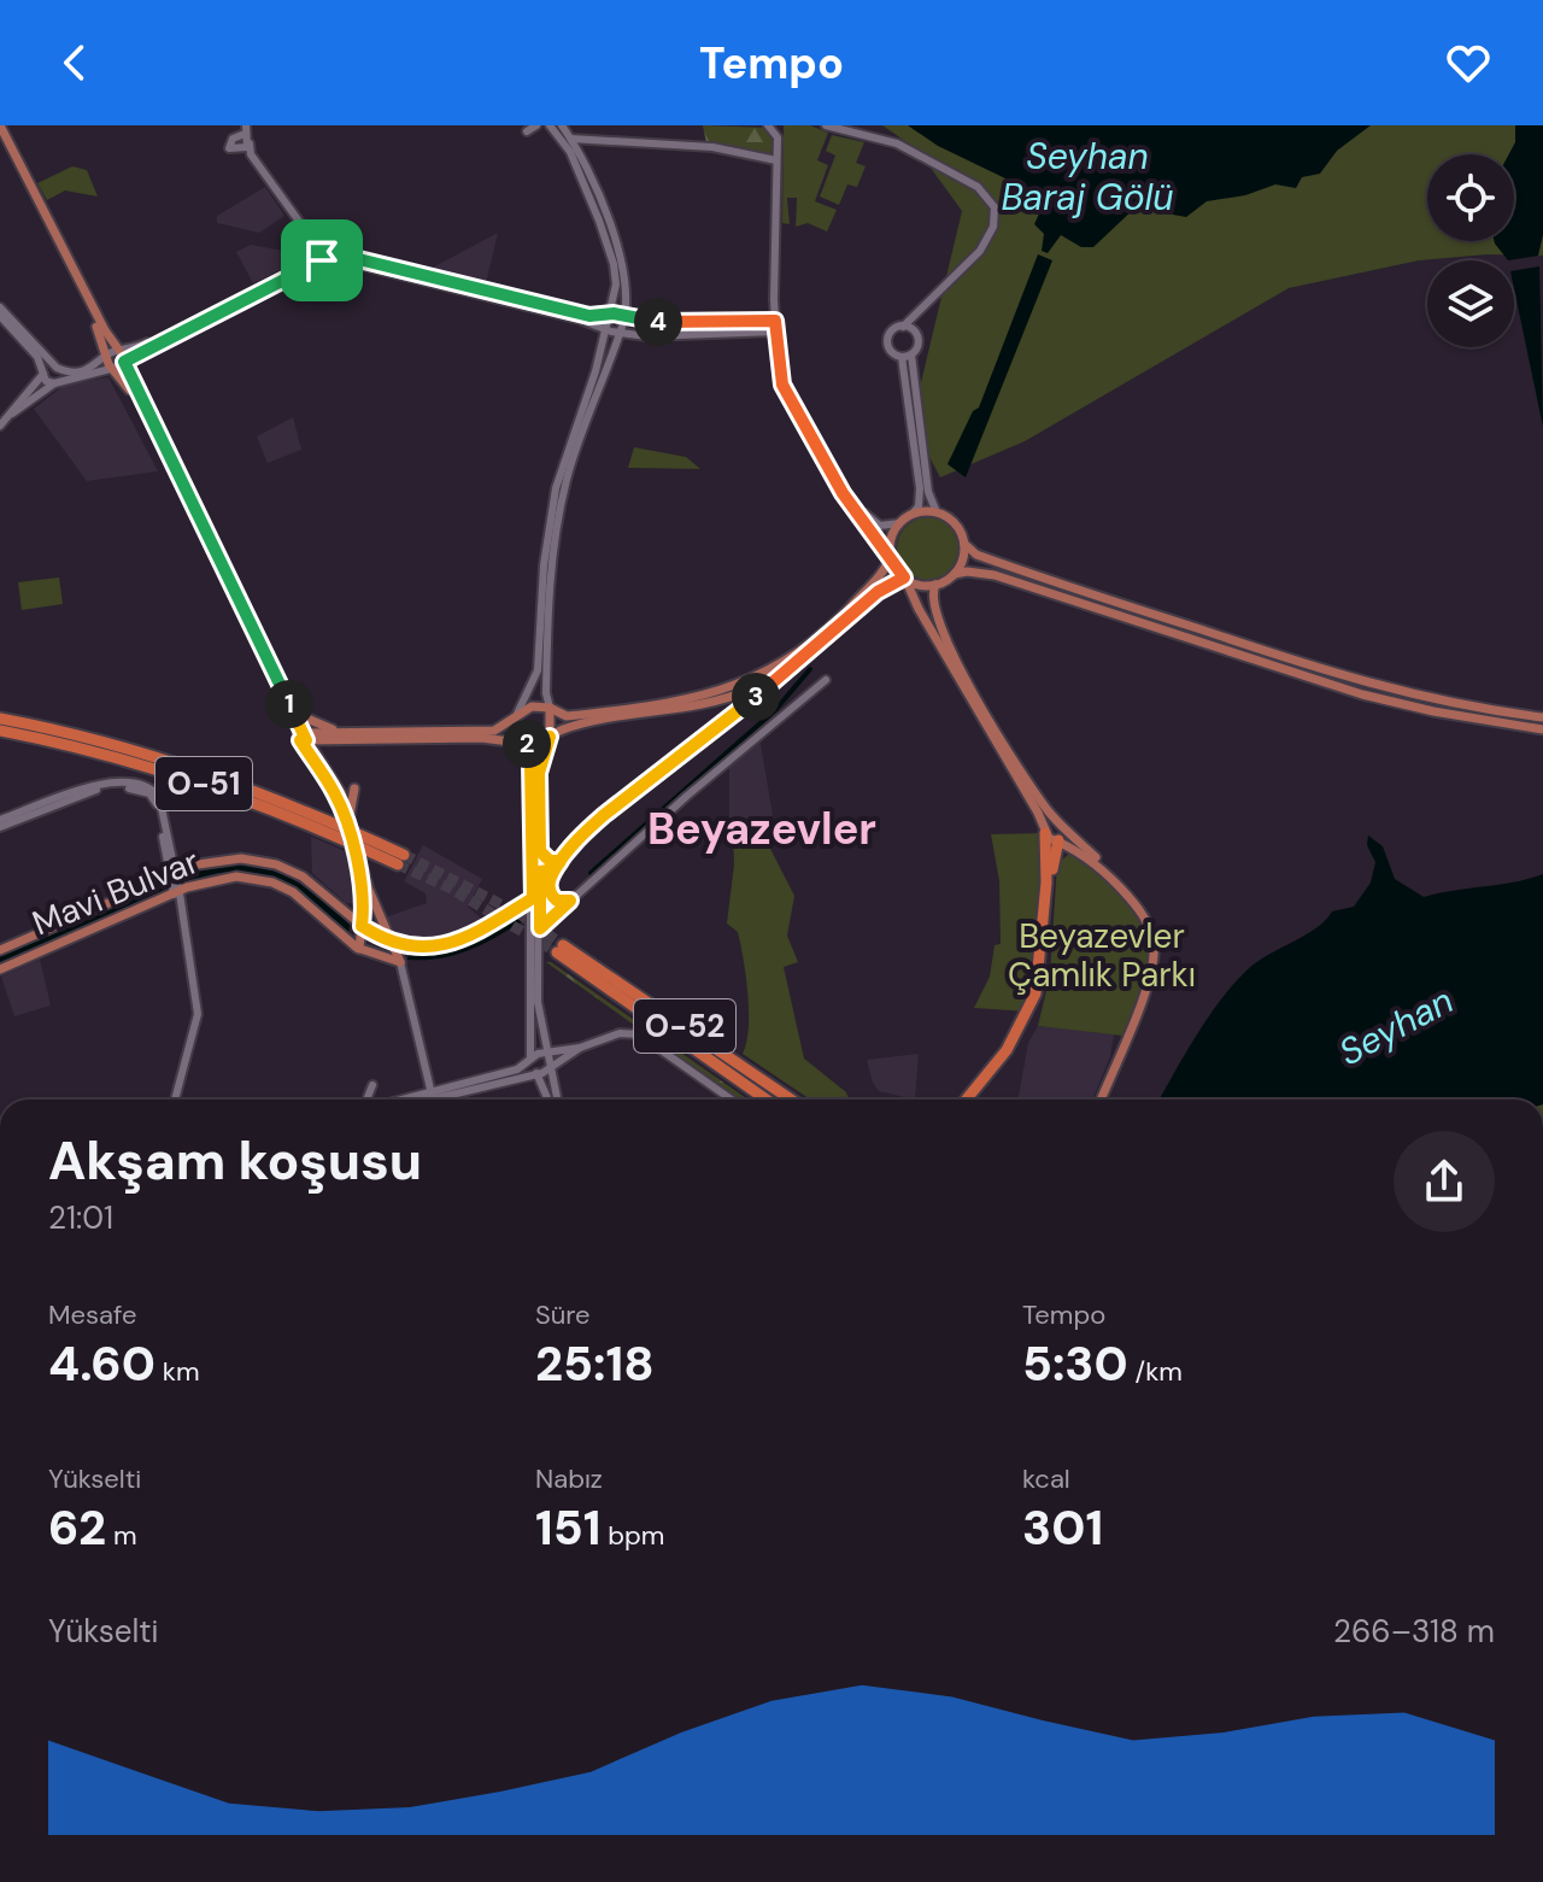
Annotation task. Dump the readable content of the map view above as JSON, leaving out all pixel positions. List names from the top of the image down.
{
  "streets": {
    "highway": ["O-51", "O-52"],
    "main road": ["Mavi Bulvar"]
  },
  "districts": ["Beyazevler"],
  "water": ["Seyhan Baraj Gölü", "Seyhan"],
  "parks": ["Beyazevler Çamlık Parkı"],
  "page": {
    "header": "Tempo",
    "pins": [
      "4",
      "3",
      "1",
      "2"
    ],
    "heading": ["Akşam koşusu", "21:01"],
    "stats": [
      ["Mesafe", "4.60 km"],
      ["Süre", "25:18"],
      ["Tempo", "5:30 /km"],
      ["Yükselti", "62 m"],
      ["Nabız", "151 bpm"],
      ["kcal", "301"]
    ],
    "chart": ["Yükselti", "266–318 m"]
  }
}
